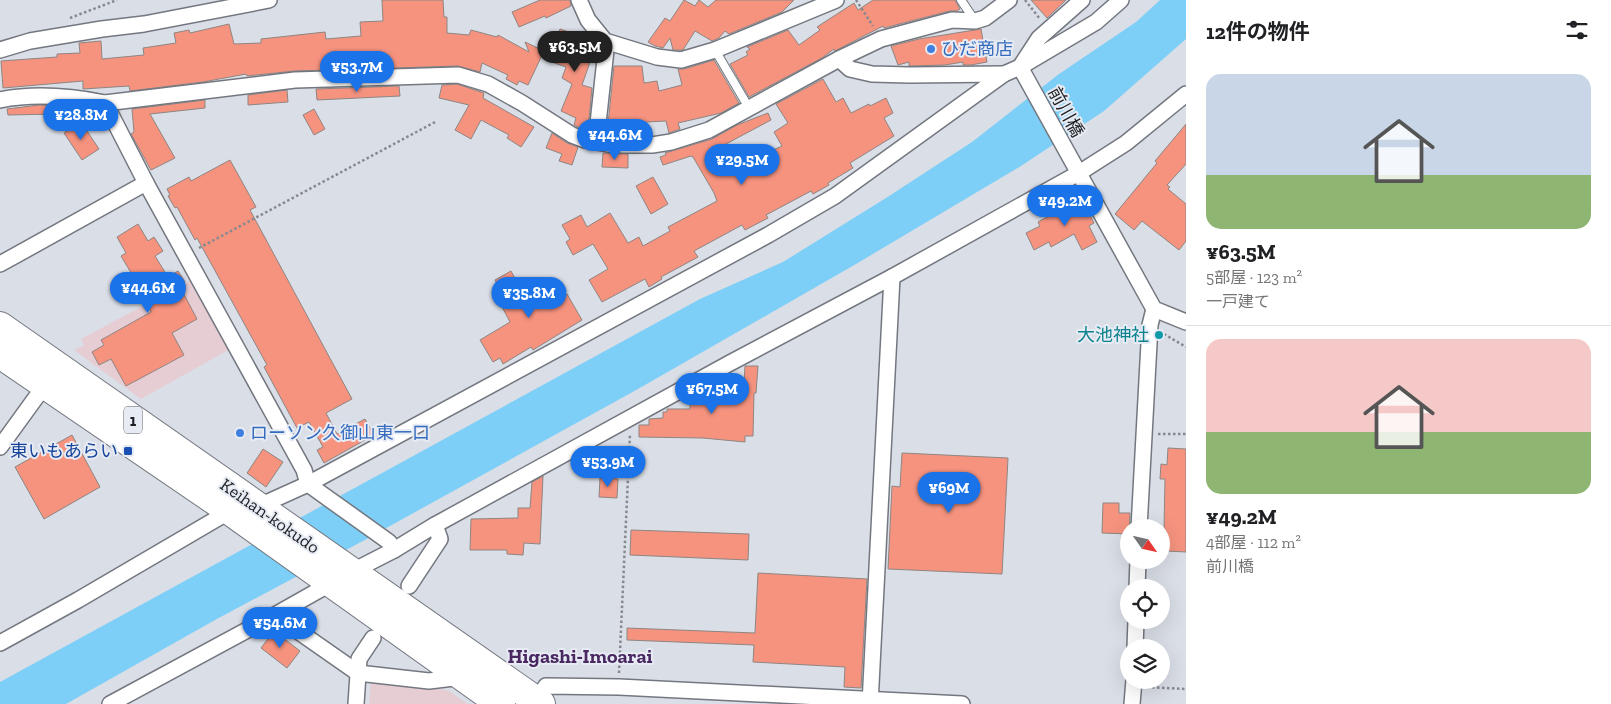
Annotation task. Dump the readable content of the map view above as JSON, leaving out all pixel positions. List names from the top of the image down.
{
  "streets": {
    "highway": ["1", "Keihan-kokudo"],
    "street": ["前川橋"]
  },
  "districts": ["Higashi-Imoarai"],
  "places": {
    "other": ["ひだ商店", "大池神社", "ローソン久御山東一口"],
    "transit": ["東いもあらい"]
  },
  "north": "bottom right",
  "page": {
    "heading": "12件の物件",
    "price": [
      "¥63.5M",
      "¥53.7M",
      "¥28.8M",
      "¥44.6M",
      "¥29.5M",
      "¥49.2M",
      "¥44.6M",
      "¥35.8M",
      "¥67.5M",
      "¥53.9M",
      "¥69M",
      "¥54.6M"
    ],
    "list": [
      {
        "name": "¥63.5M",
        "note": "5部屋 · 123 m² · 一戸建て"
      },
      {
        "name": "¥49.2M",
        "note": "4部屋 · 112 m² · 前川橋"
      }
    ]
  }
}
